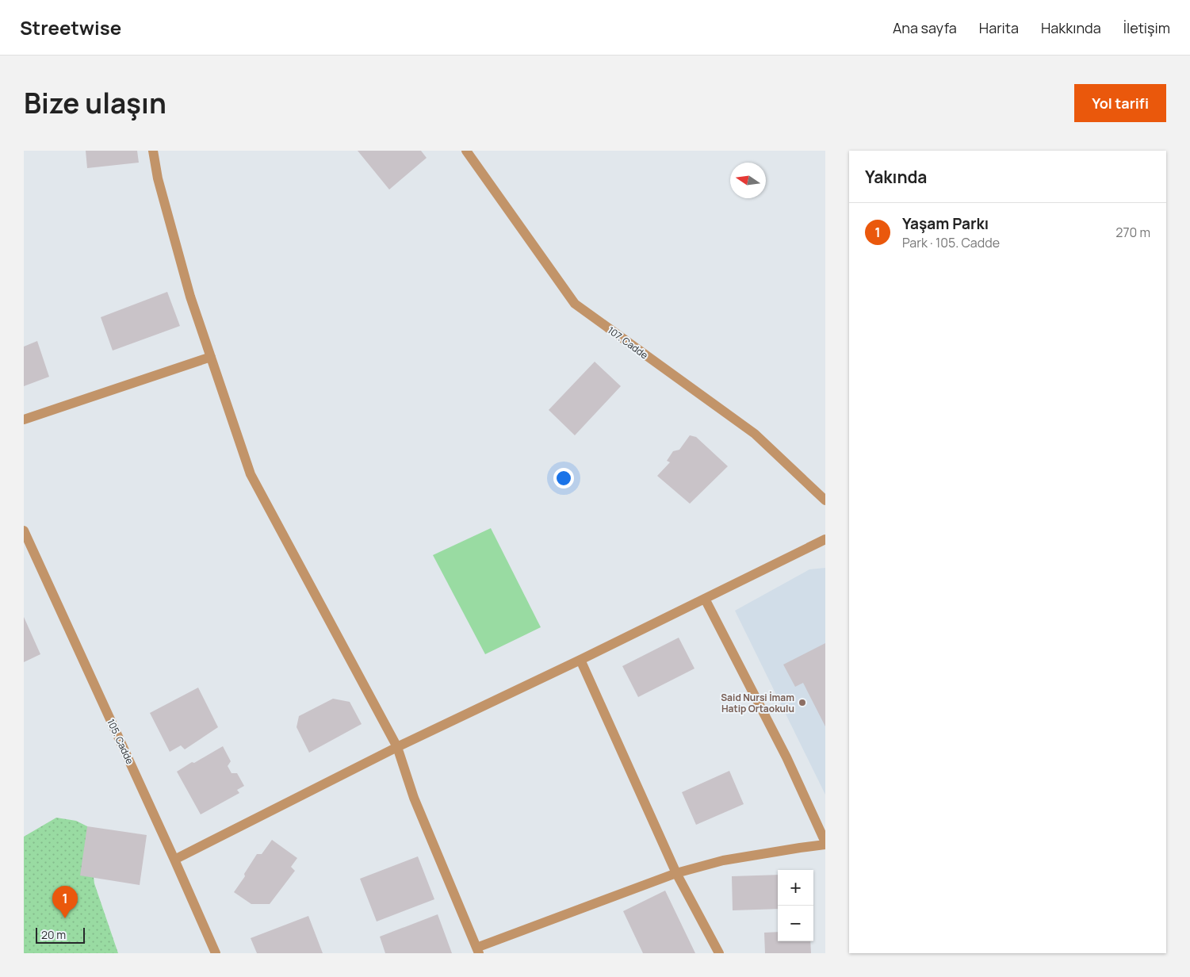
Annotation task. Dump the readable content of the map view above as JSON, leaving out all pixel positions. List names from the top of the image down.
{
  "streets": {
    "street": ["107. Cadde", "105. Cadde"]
  },
  "places": ["Said Nursi İmam Hatip Ortaokulu"],
  "scale_bar": "20 m",
  "north": "left",
  "page": {
    "header": "Streetwise",
    "nav": [
      "Ana sayfa",
      "Harita",
      "Hakkında",
      "İletişim"
    ],
    "title": "Bize ulaşın",
    "buttons": "Yol tarifi",
    "heading": "Yakında",
    "list": [
      {
        "mark": "1",
        "name": "Yaşam Parkı",
        "note": "Park · 105. Cadde",
        "value": "270 m"
      }
    ],
    "map_buttons": ["+", "−"],
    "pins": "1",
    "scale": "20 m"
  }
}
